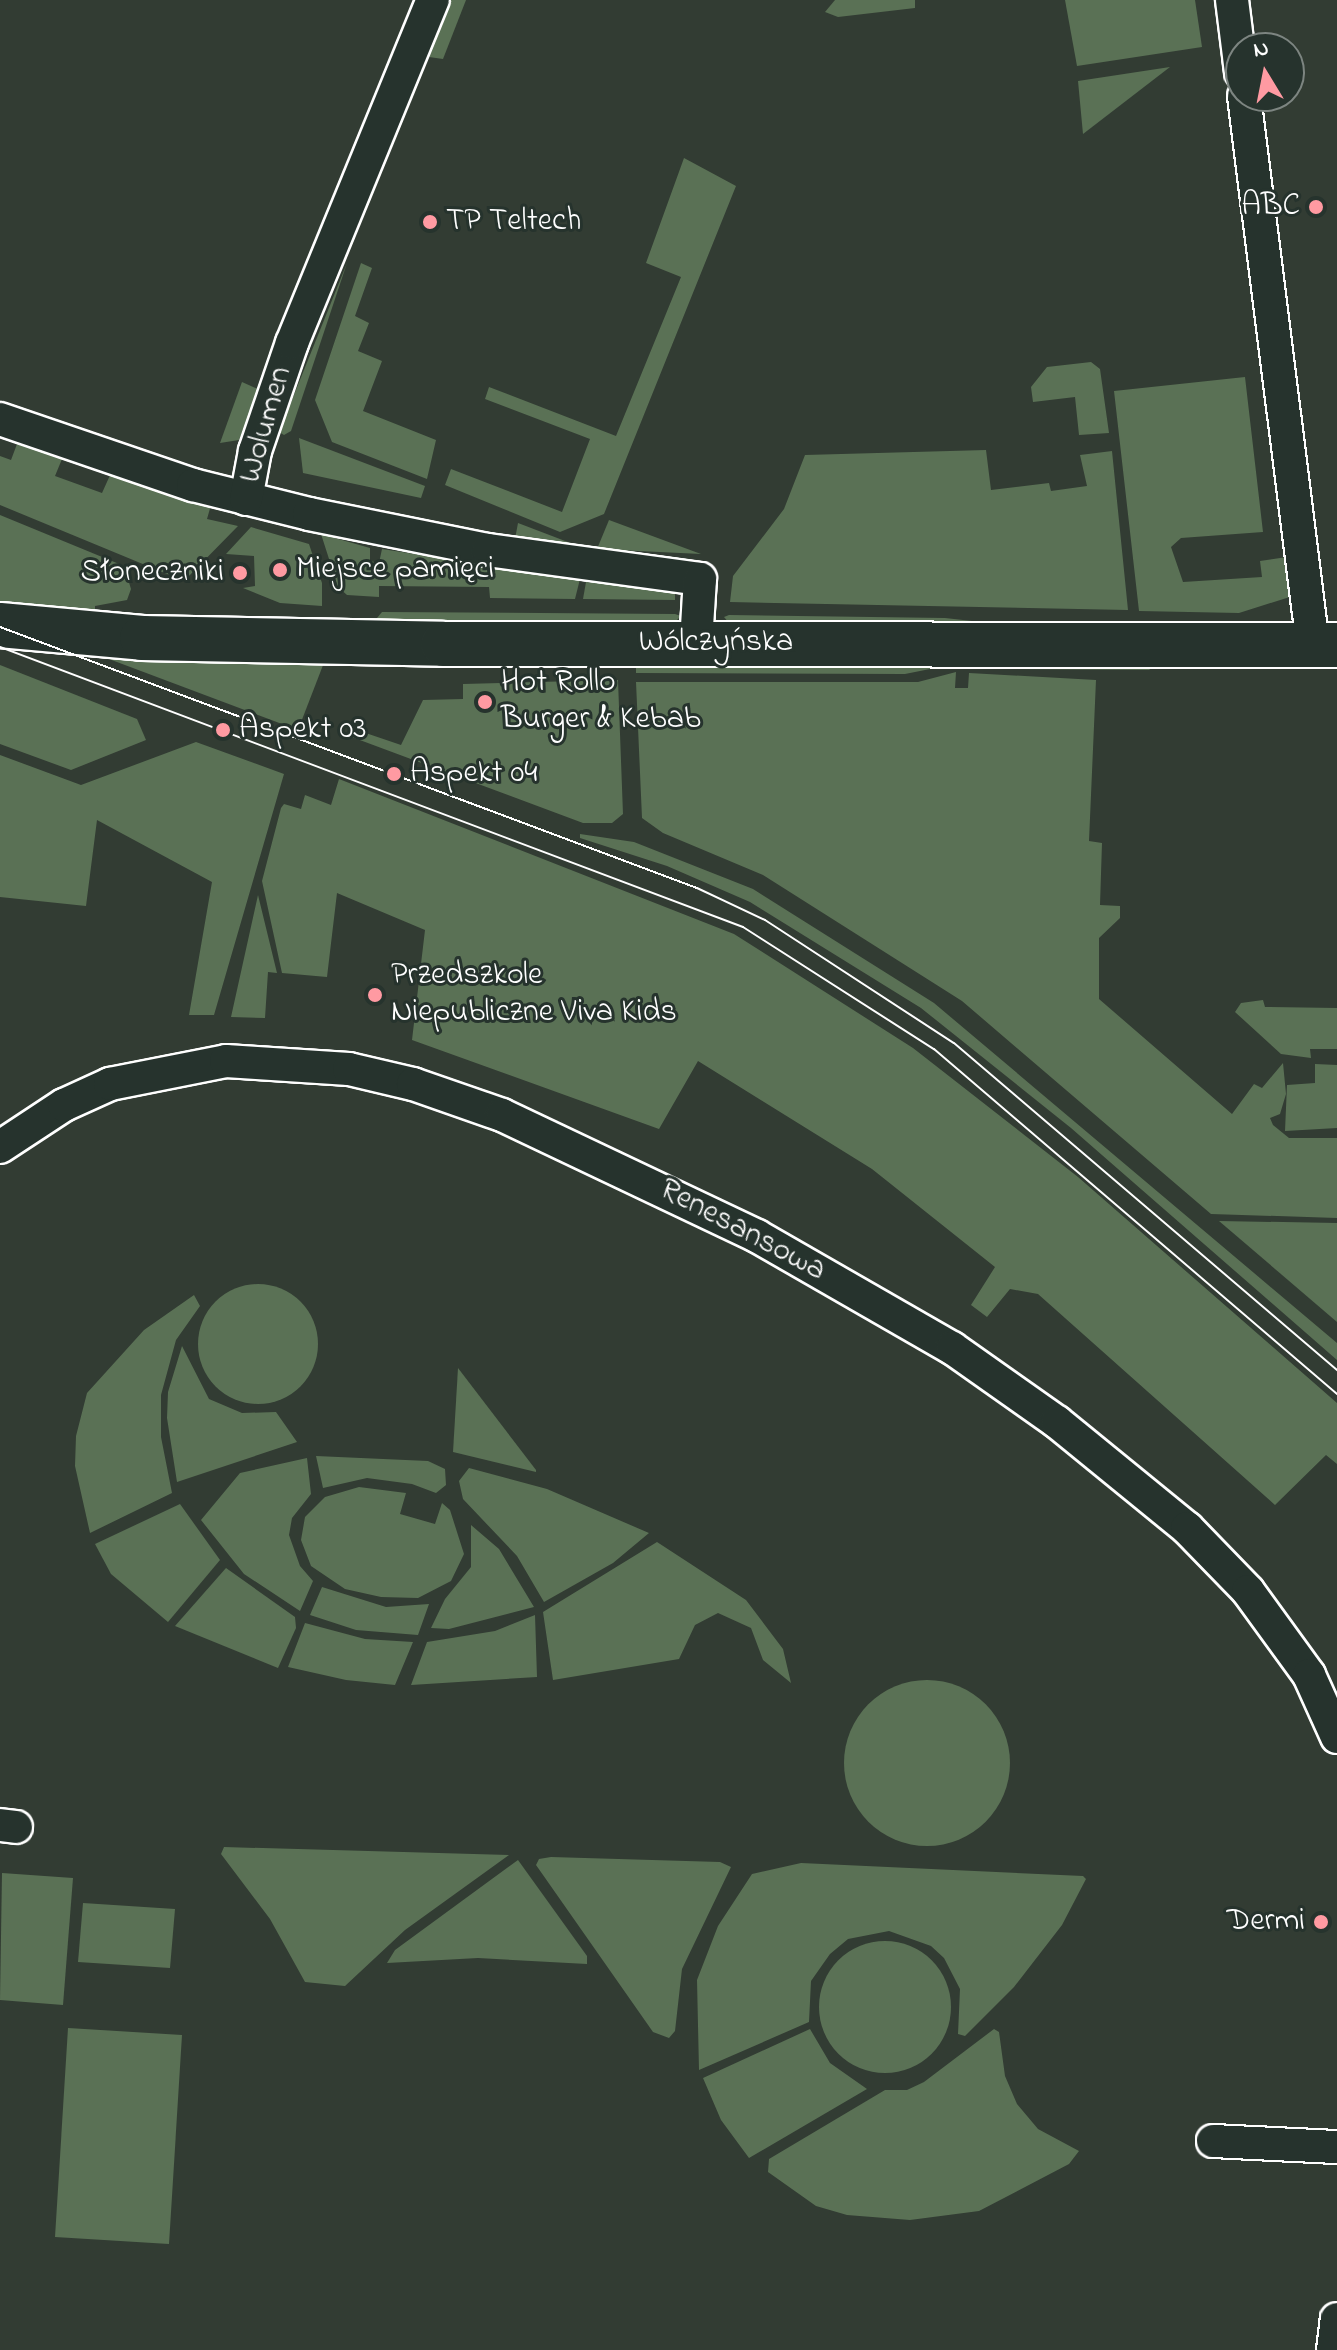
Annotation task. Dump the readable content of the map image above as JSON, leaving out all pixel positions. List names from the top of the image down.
{
  "streets": {
    "main road": ["Wólczyńska"],
    "street": ["Wolumen", "Renesansowa"]
  },
  "crossings": [
    ["Wolumen", "Wólczyńska"]
  ],
  "places": [
    "ABC",
    "TP Teltech",
    "Miejsce pamięci",
    "Słoneczniki",
    "Hot Rollo Burger & Kebab",
    "Aspekt 03",
    "Aspekt 04",
    "Przedszkole Niepubliczne Viva Kids",
    "Dermi"
  ],
  "north": "top"
}
